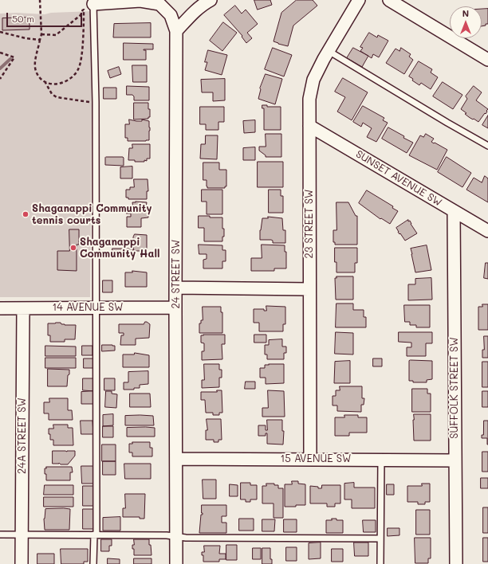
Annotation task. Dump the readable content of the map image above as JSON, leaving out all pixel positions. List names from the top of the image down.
{
  "streets": {
    "street": [
      "SUNSET AVENUE SW",
      "23 STREET SW",
      "24 STREET SW",
      "14 AVENUE SW",
      "SUFFOLK STREET SW",
      "24A STREET SW",
      "15 AVENUE SW"
    ]
  },
  "crossings": [
    ["SUNSET AVENUE SW", "23 STREET SW"],
    ["SUNSET AVENUE SW", "SUFFOLK STREET SW"],
    ["23 STREET SW", "15 AVENUE SW"],
    ["24 STREET SW", "14 AVENUE SW"],
    ["24 STREET SW", "15 AVENUE SW"],
    ["14 AVENUE SW", "24A STREET SW"],
    ["SUFFOLK STREET SW", "15 AVENUE SW"]
  ],
  "places": ["Shaganappi Community tennis courts", "Shaganappi Community Hall"],
  "scale_bar": "50 m",
  "north": "top"
}
